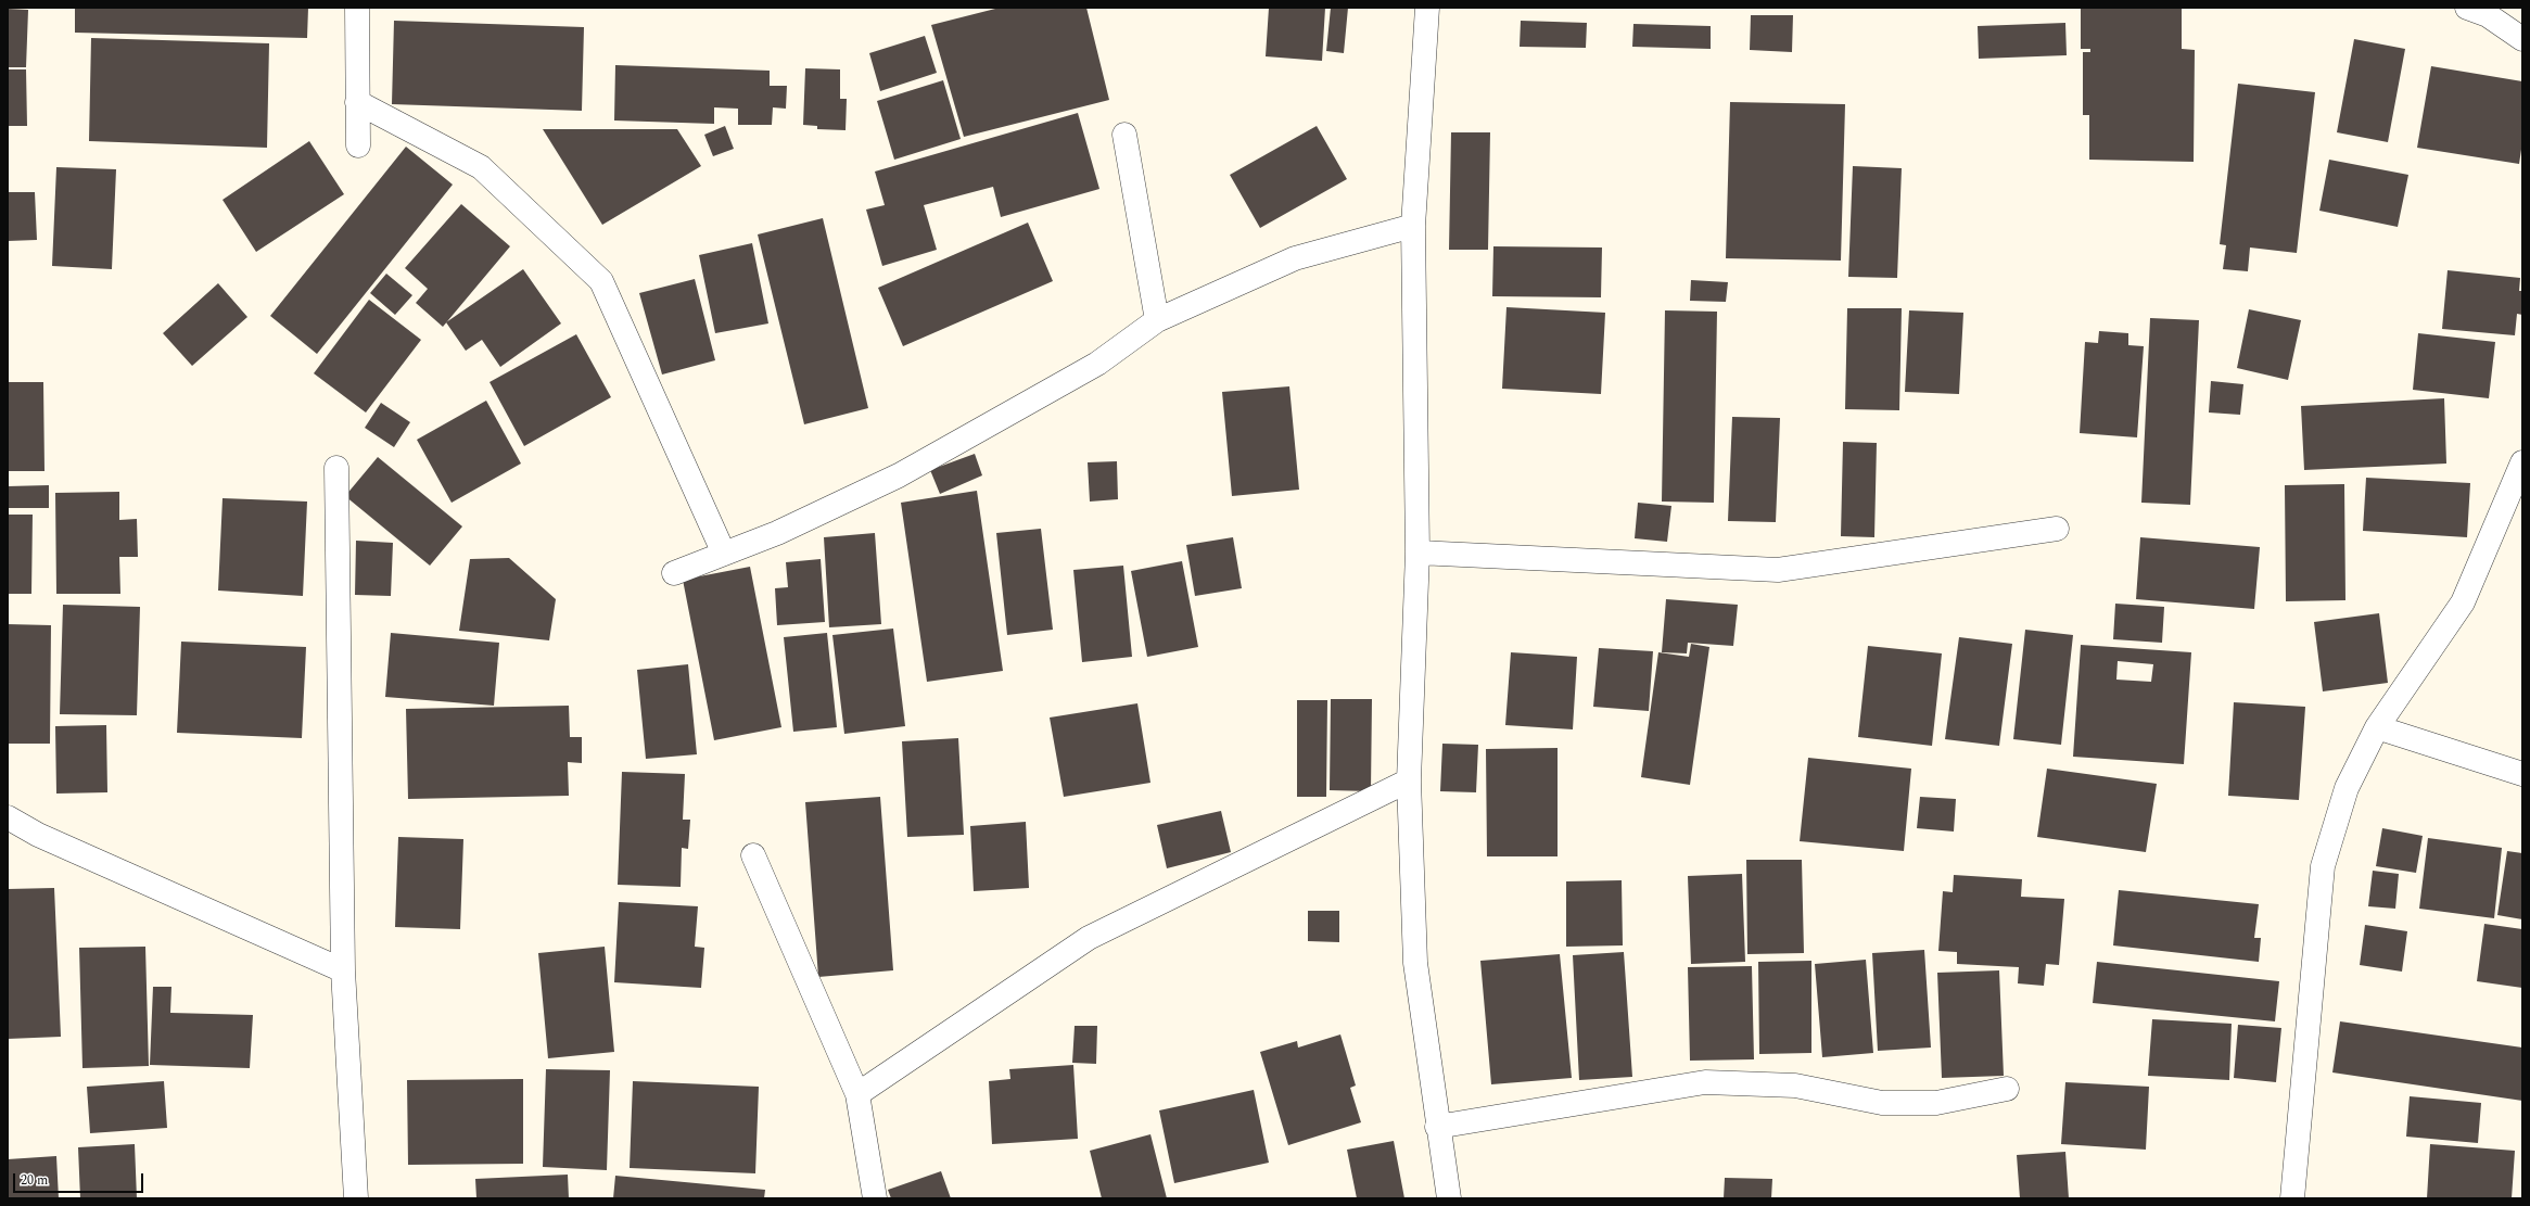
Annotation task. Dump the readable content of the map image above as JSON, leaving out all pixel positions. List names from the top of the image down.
{
  "scale_bar": "20 m"
}
